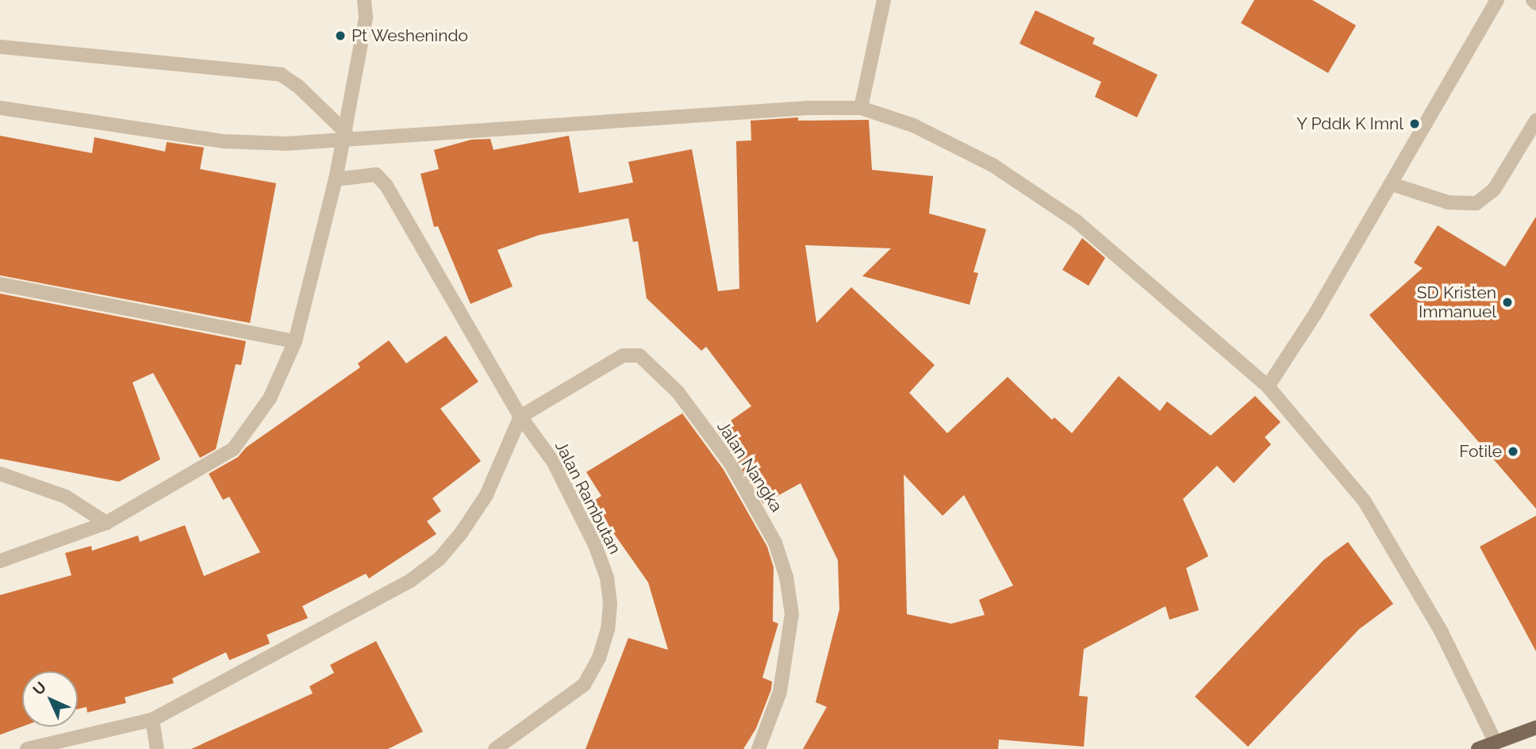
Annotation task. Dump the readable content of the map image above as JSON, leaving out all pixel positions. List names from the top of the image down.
{
  "streets": {
    "street": ["Jalan Nangka", "Jalan Rambutan"]
  },
  "crossings": [
    ["Jalan Nangka", "Jalan Rambutan"]
  ],
  "places": [
    "Pt Weshenindo",
    "Y Pddk K Imnl",
    "SD Kristen Immanuel",
    "Fotile"
  ],
  "north": "top left"
}
